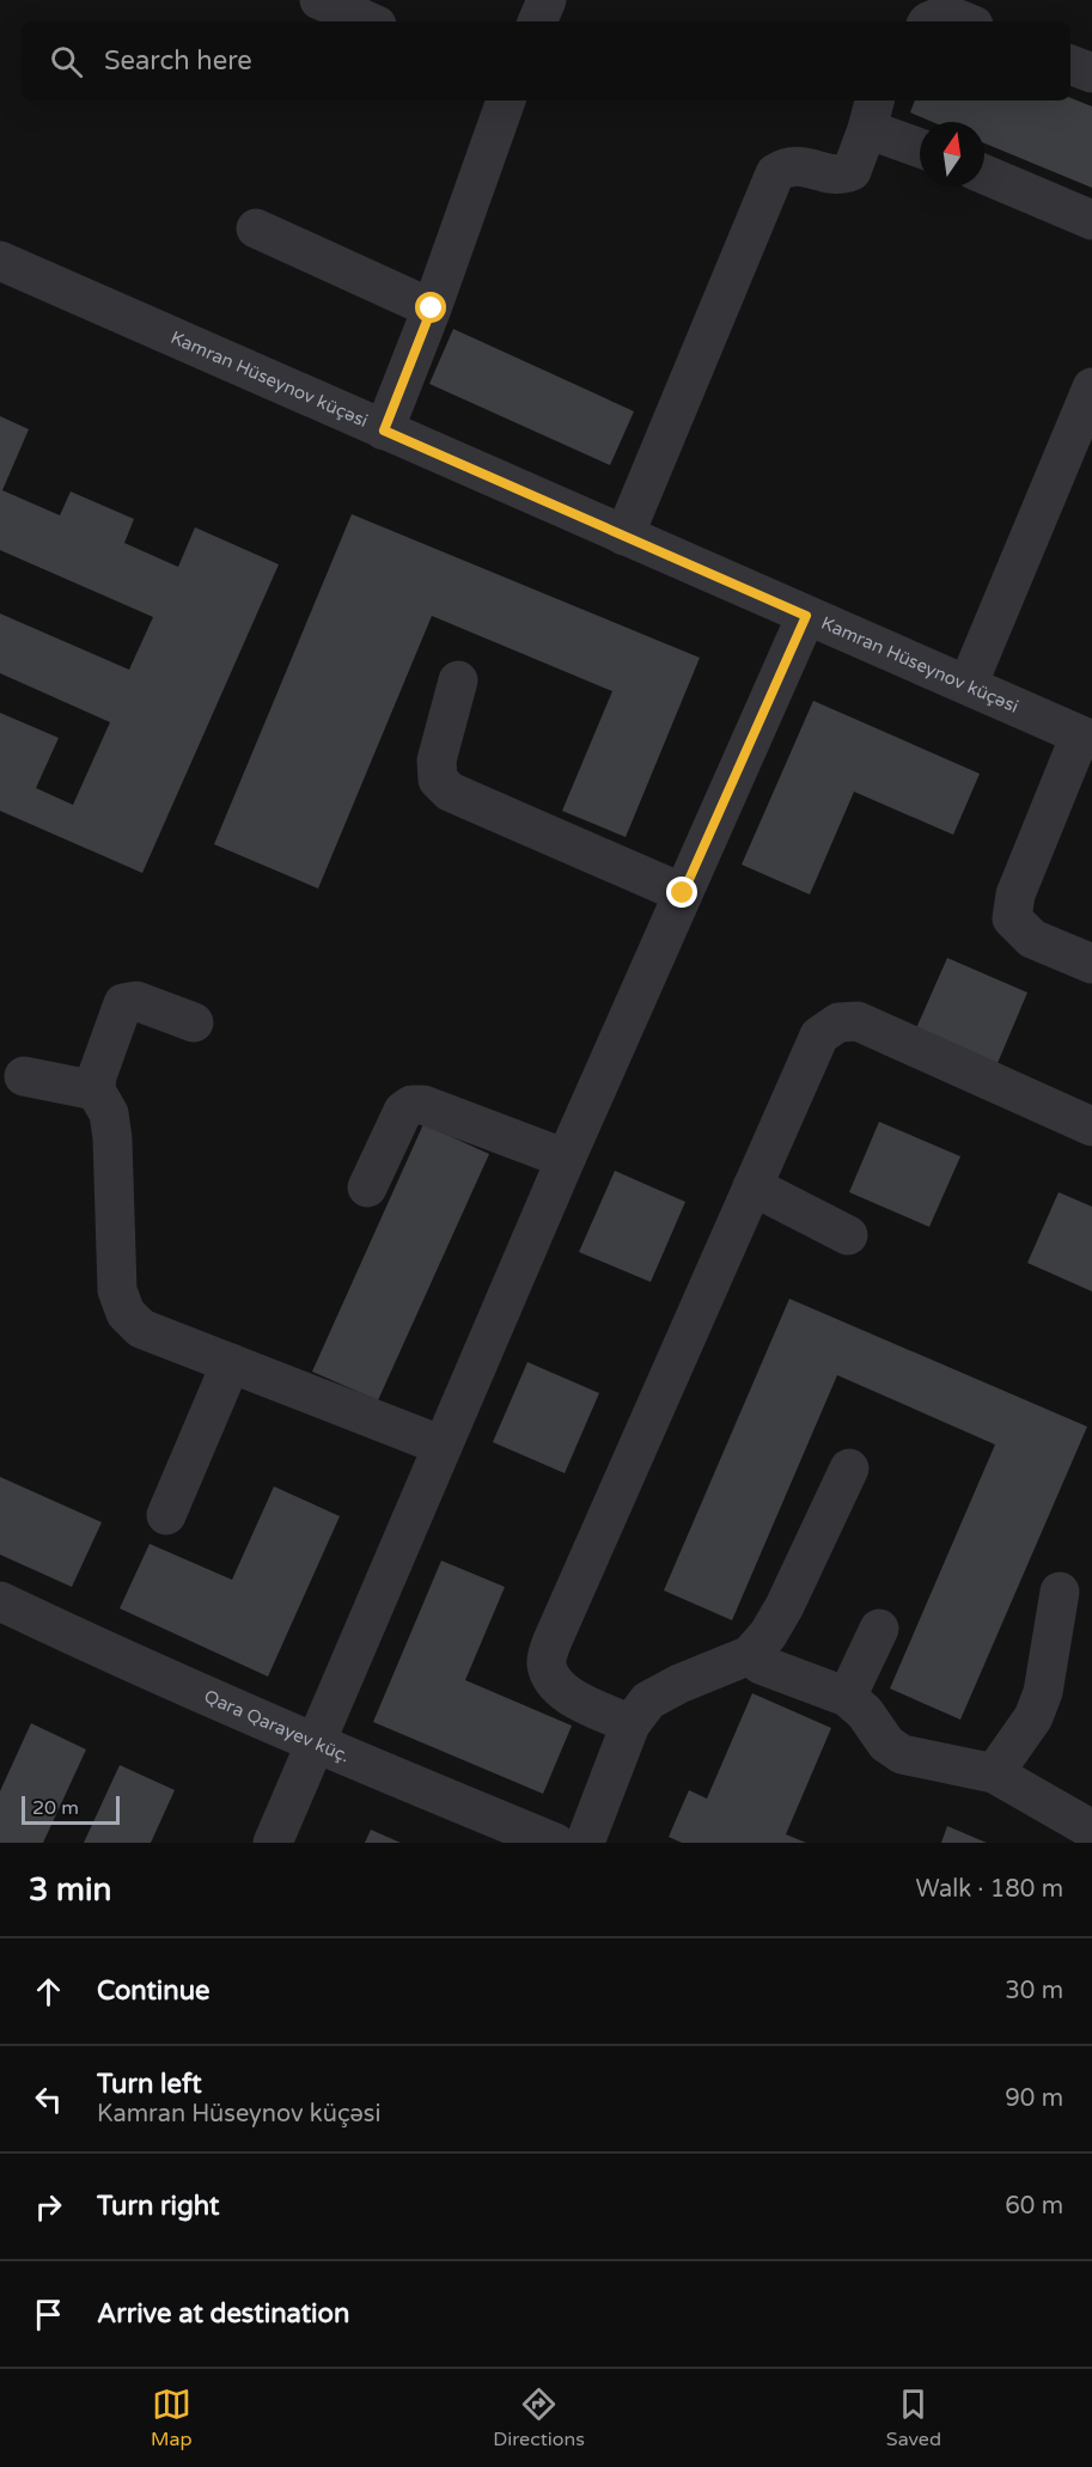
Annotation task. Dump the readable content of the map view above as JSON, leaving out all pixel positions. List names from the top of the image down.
{
  "streets": {
    "street": ["Kamran Hüseynov küçəsi", "Qara Qarayev küç."]
  },
  "scale_bar": "20 m",
  "north": "top",
  "page": {
    "search": "Search here",
    "scale": "20 m",
    "heading": ["3 min", "Walk · 180 m"],
    "list": [
      ["Continue", "30 m"],
      ["Turn left", "Kamran Hüseynov küçəsi", "90 m"],
      ["Turn right", "60 m"],
      "Arrive at destination"
    ],
    "nav": ["Map", "Directions", "Saved"]
  }
}
